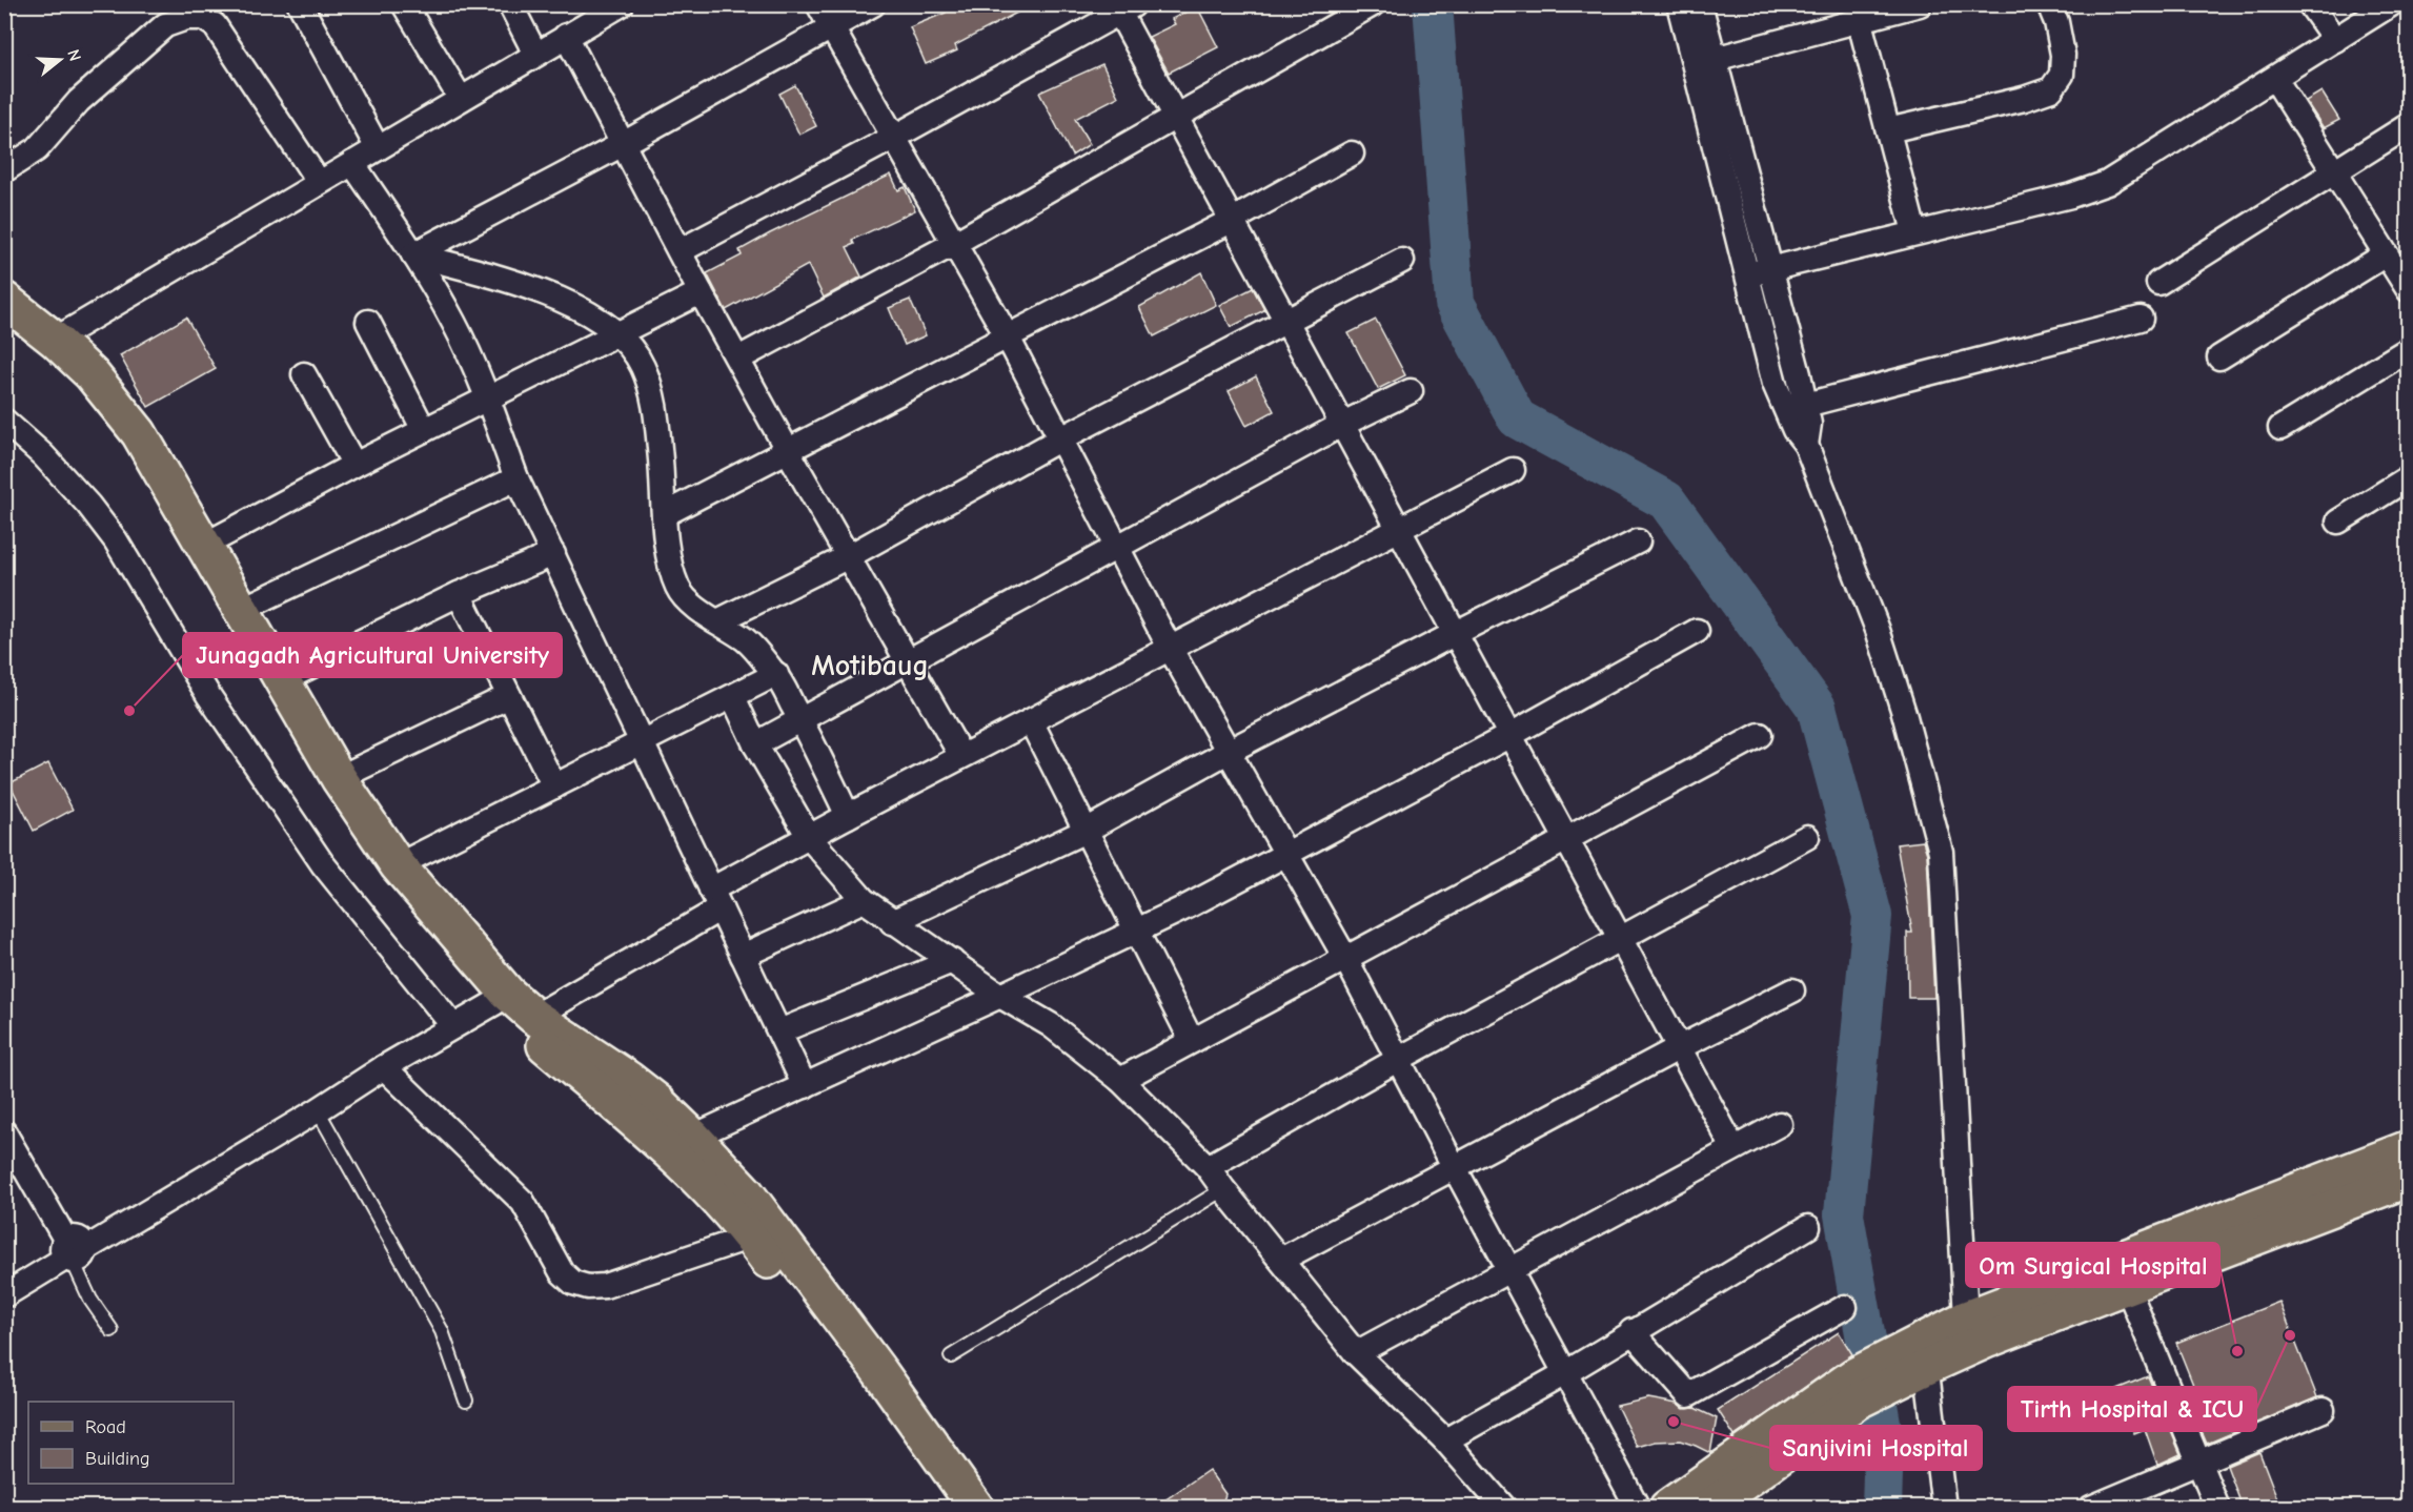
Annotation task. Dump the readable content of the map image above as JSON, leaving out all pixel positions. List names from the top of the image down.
{
  "districts": ["Motibaug"],
  "places": [
    "Junagadh Agricultural University",
    "Tirth Hospital & ICU",
    "Om Surgical Hospital",
    "Sanjivini Hospital"
  ],
  "legend": ["Road", "Building"],
  "north": "right"
}
